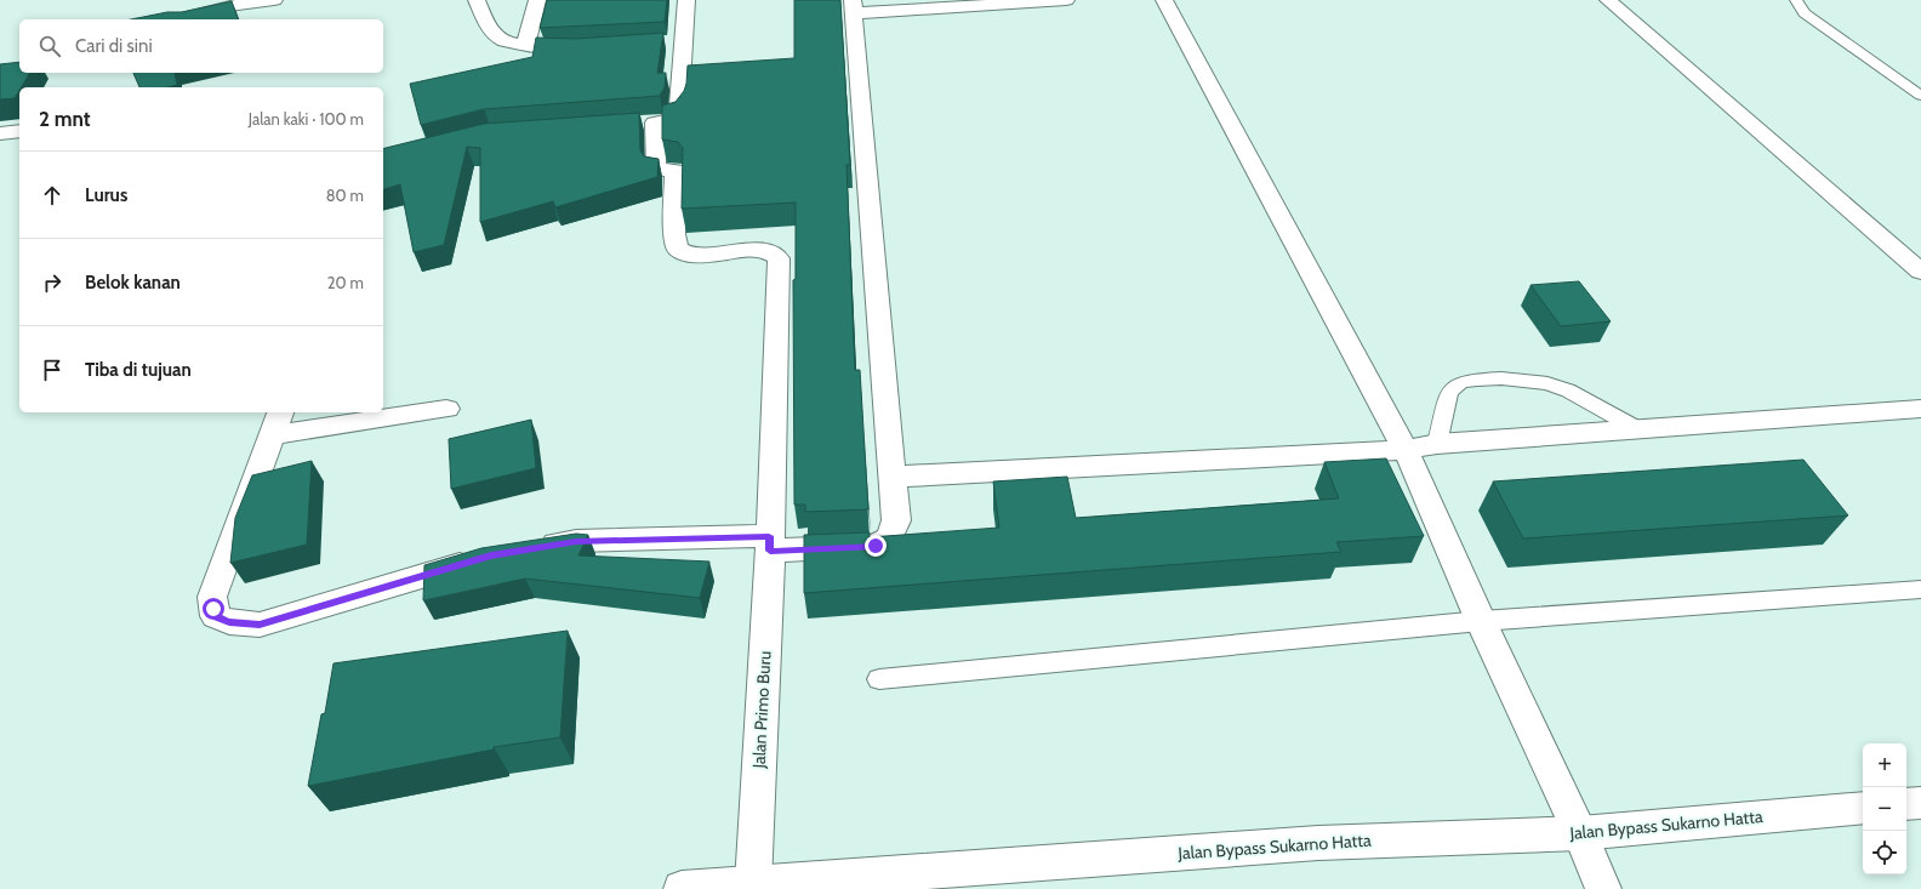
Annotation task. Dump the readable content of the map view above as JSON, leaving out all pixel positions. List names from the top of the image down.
{
  "streets": {
    "main road": ["Jalan Primo Buru", "Jalan Bypass Sukarno Hatta"]
  },
  "crossings": [
    ["Jalan Primo Buru", "Jalan Bypass Sukarno Hatta"]
  ],
  "page": {
    "search": "Cari di sini",
    "heading": ["2 mnt", "Jalan kaki · 100 m"],
    "list": [
      ["Lurus", "80 m"],
      ["Belok kanan", "20 m"],
      "Tiba di tujuan"
    ],
    "map_buttons": ["+", "−"]
  }
}
